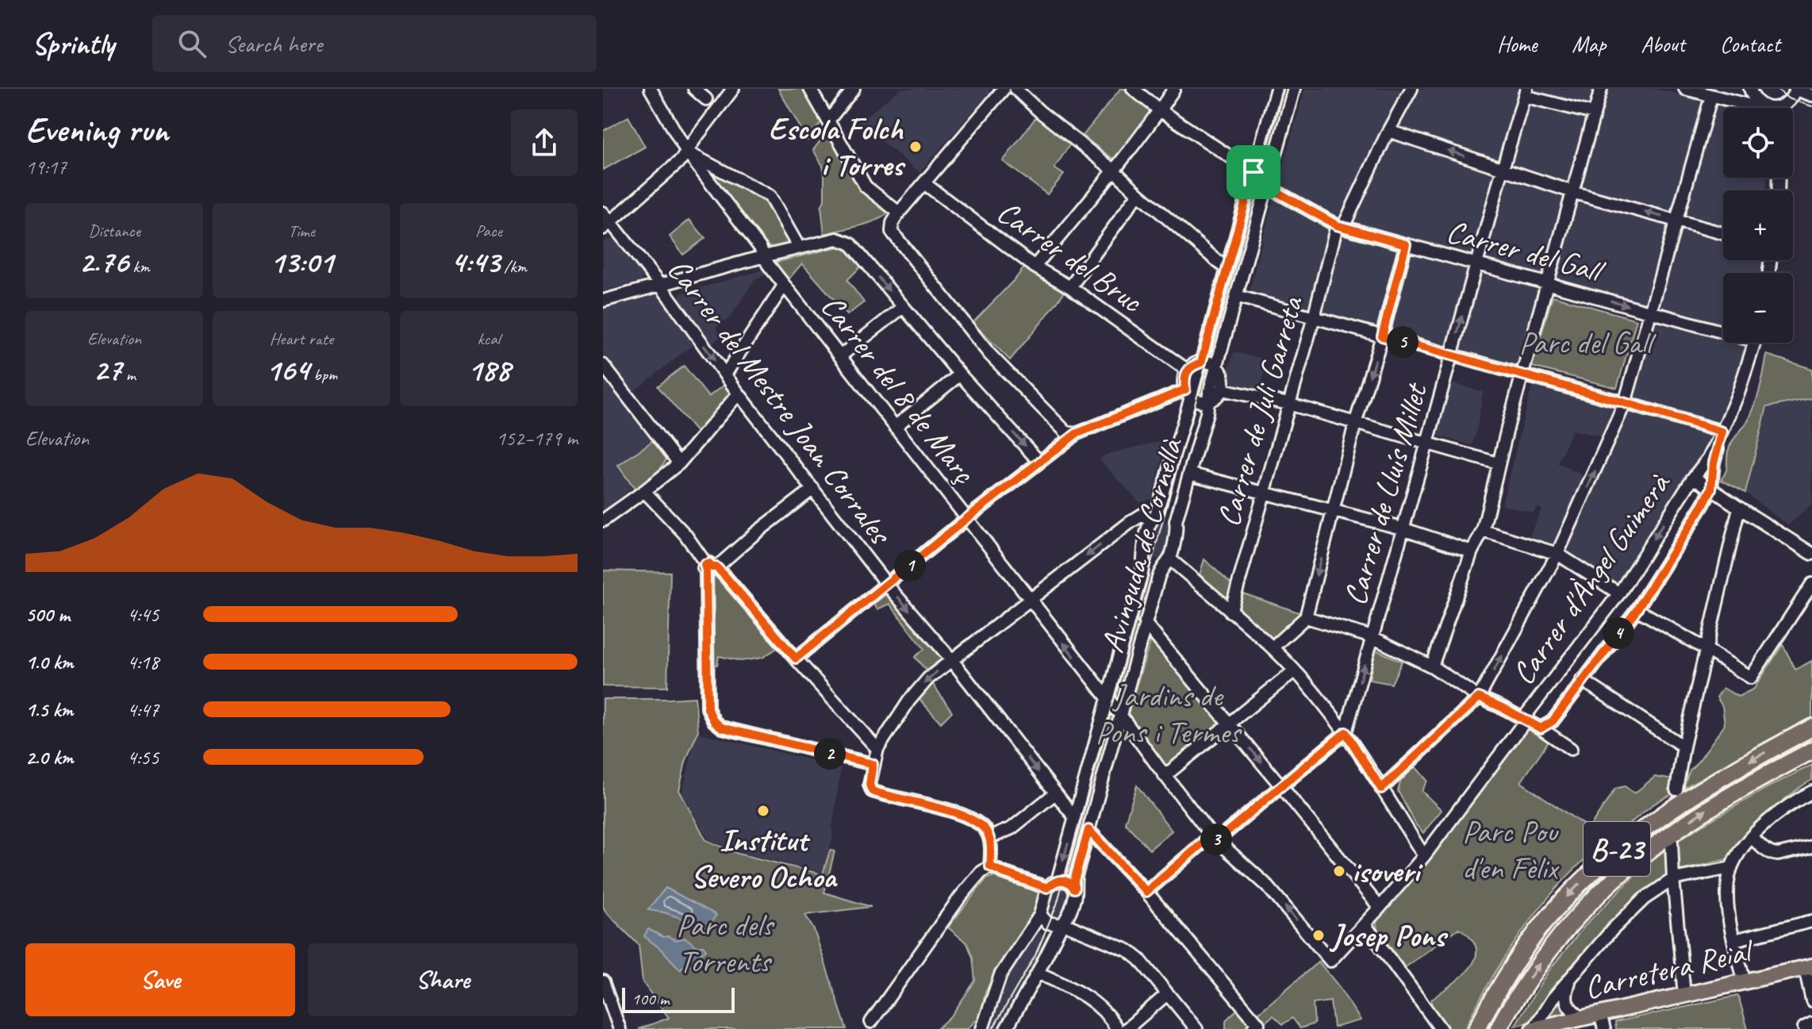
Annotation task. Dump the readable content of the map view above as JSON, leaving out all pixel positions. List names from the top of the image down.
{
  "streets": {
    "highway": ["B-23"],
    "main road": ["Carretera Reial"],
    "street": [
      "Carrer del Gall",
      "Carrer del Bruc",
      "Carrer del 8 de Març",
      "Carrer del Mestre Joan Corrales",
      "Carrer de Juli Garreta",
      "Carrer de Lluís Millet",
      "Avinguda de Cornellà",
      "Carrer d'Àngel Guimerà"
    ]
  },
  "crossings": [
    ["Carrer del Gall", "Carrer de Juli Garreta"],
    ["Carrer del Gall", "Carrer de Lluís Millet"],
    ["Carrer del 8 de Març", "Avinguda de Cornellà"],
    ["Carrer del 8 de Març", "Carrer d'Àngel Guimerà"],
    ["Carrer del Mestre Joan Corrales", "Avinguda de Cornellà"]
  ],
  "one_way": ["Carrer del Mestre Joan Corrales"],
  "parks": [
    "Parc del Gall",
    "Jardins de Pons i Termes",
    "Parc Pou d'en Fèlix",
    "Parc dels Torrents"
  ],
  "places": [
    "Escola Folch i Torres",
    "Institut Severo Ochoa",
    "isoveri",
    "Josep Pons"
  ],
  "scale_bar": "100 m",
  "page": {
    "header": "Sprintly",
    "search": "Search here",
    "nav": [
      "Home",
      "Map",
      "About",
      "Contact"
    ],
    "heading": ["Evening run", "19:17"],
    "map_buttons": ["+", "−"],
    "stats": [
      ["Distance", "2.76 km"],
      ["Time", "13:01"],
      ["Pace", "4:43 /km"],
      ["Elevation", "27 m"],
      ["Heart rate", "164 bpm"],
      ["kcal", "188"]
    ],
    "pins": [
      "5",
      "1",
      "4",
      "2",
      "3"
    ],
    "chart": ["Elevation", "152–179 m"],
    "list": [
      {
        "name": "500 m",
        "note": "4:45"
      },
      {
        "name": "1.0 km",
        "note": "4:18"
      },
      {
        "name": "1.5 km",
        "note": "4:47"
      },
      {
        "name": "2.0 km",
        "note": "4:55"
      }
    ],
    "buttons": ["Save", "Share"],
    "scale": "100 m"
  }
}
